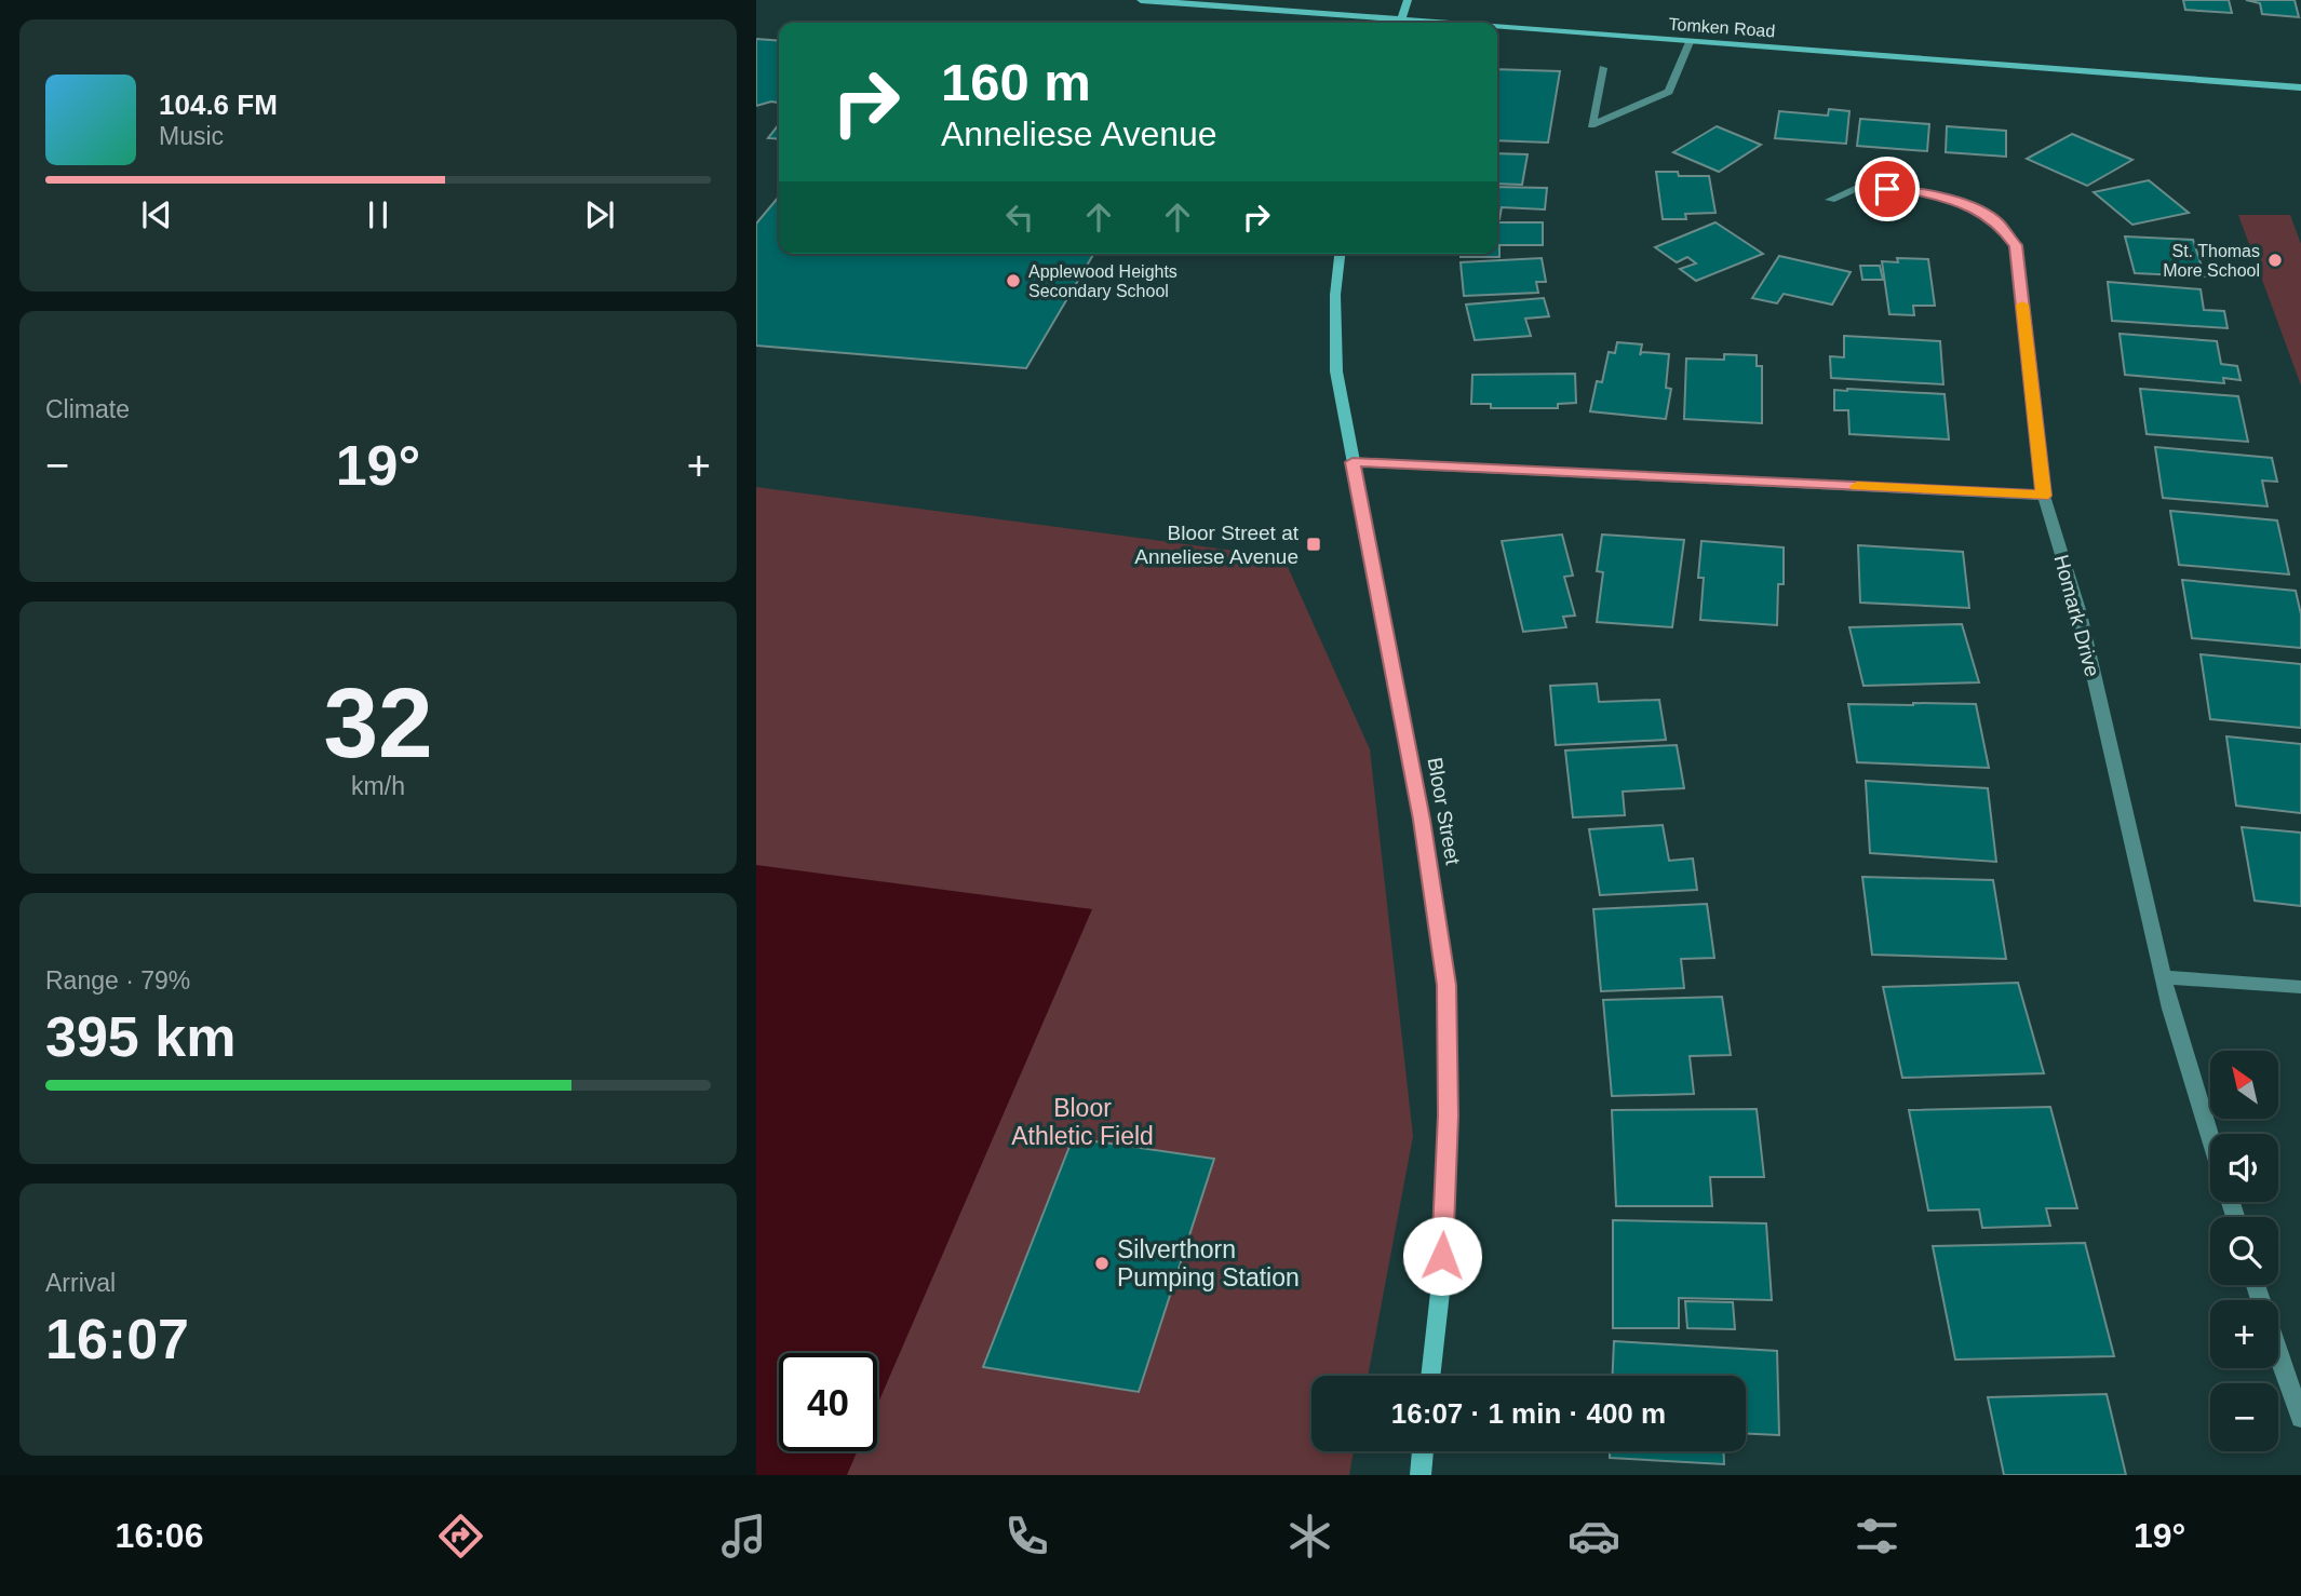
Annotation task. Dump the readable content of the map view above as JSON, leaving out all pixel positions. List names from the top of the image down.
{
  "streets": {
    "street": ["Tomken Road", "Homark Drive", "Bloor Street"]
  },
  "parks": ["Bloor Athletic Field"],
  "places": {
    "other": ["St. Thomas More School", "Applewood Heights Secondary School", "Silverthorn Pumping Station"],
    "transit": ["Bloor Street at Anneliese Avenue"]
  },
  "north": "top left",
  "page": {
    "turn": ["160 m", "Anneliese Avenue"],
    "song": ["104.6 FM", "Music"],
    "tile": [
      "Climate",
      ["32", "km/h"],
      ["Range · 79%", "395 km"],
      ["Arrival", "16:07"]
    ],
    "heat": ["−", "19°", "+"],
    "map_buttons": ["+", "−"],
    "limit": "40",
    "trip": "16:07 · 1 min · 400 m",
    "tabs": ["16:06", "19°"]
  }
}
